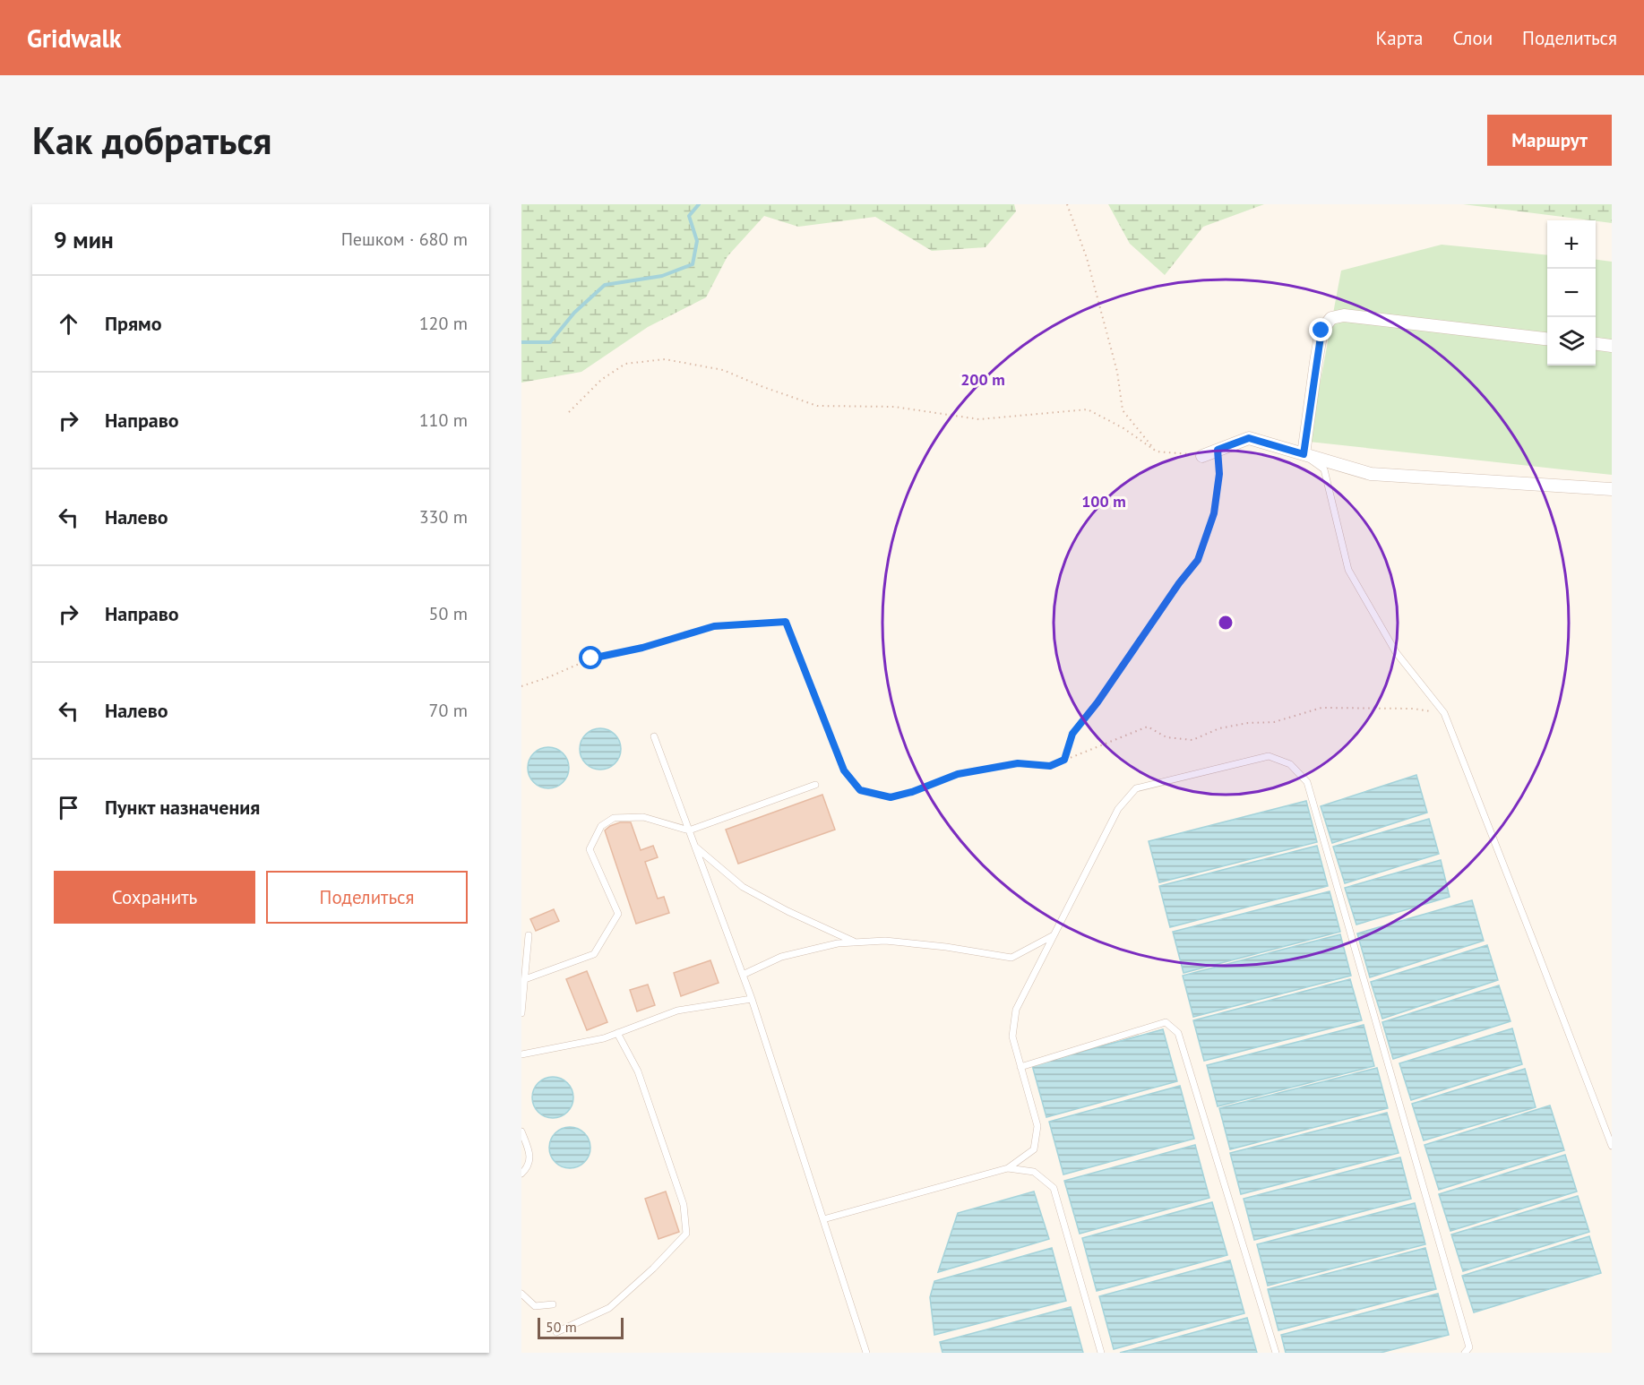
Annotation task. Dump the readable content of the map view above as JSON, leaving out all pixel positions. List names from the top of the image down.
{
  "scale_bar": "50 m",
  "page": {
    "header": "Gridwalk",
    "nav": ["Карта", "Слои", "Поделиться"],
    "buttons": [
      "Маршрут",
      ["Сохранить", "Поделиться"]
    ],
    "title": "Как добраться",
    "heading": ["9 мин", "Пешком · 680 m"],
    "map_buttons": ["+", "−"],
    "list": [
      ["Прямо", "120 m"],
      ["Направо", "110 m"],
      ["Налево", "330 m"],
      ["Направо", "50 m"],
      ["Налево", "70 m"],
      "Пункт назначения"
    ],
    "scale": "50 m"
  },
  "rings": ["200 m", "100 m"]
}
